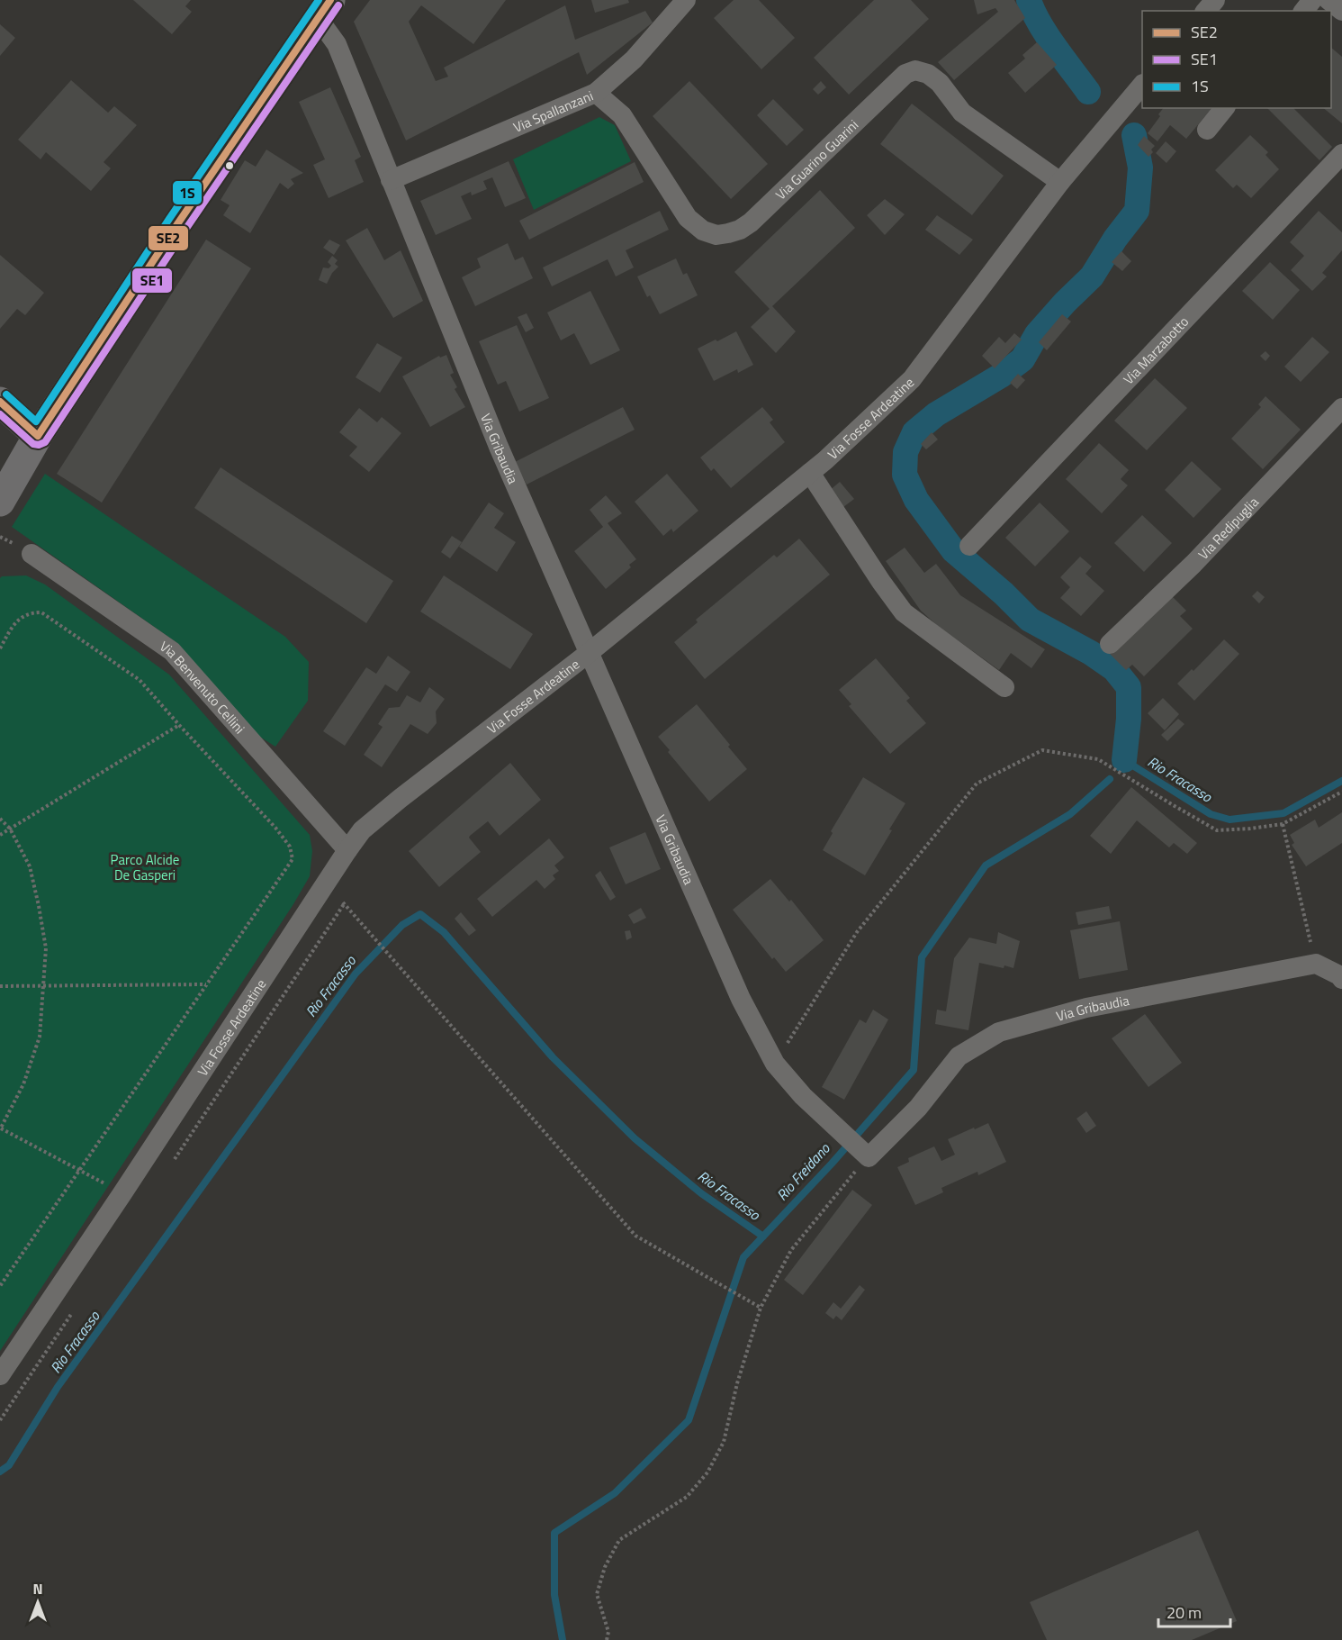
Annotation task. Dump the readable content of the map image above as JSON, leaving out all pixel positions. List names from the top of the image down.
{
  "streets": {
    "street": [
      "Via Spallanzani",
      "Via Guarino Guarini",
      "Via Marzabotto",
      "Via Fosse Ardeatine",
      "Via Gribaudia",
      "Via Redipuglia",
      "Via Benvenuto Cellini"
    ]
  },
  "crossings": [
    ["Via Spallanzani", "Via Guarino Guarini"],
    ["Via Spallanzani", "Via Gribaudia"],
    ["Via Guarino Guarini", "Via Fosse Ardeatine"],
    ["Via Fosse Ardeatine", "Via Gribaudia"],
    ["Via Fosse Ardeatine", "Via Benvenuto Cellini"]
  ],
  "water": ["Rio Fracasso", "Rio Freidano"],
  "parks": ["Parco Alcide De Gasperi"],
  "lines": ["transit line SE2", "transit line 1S", "transit line SE1"],
  "legend": ["SE2", "SE1", "1S"],
  "scale_bar": "20 m",
  "north": "top"
}
